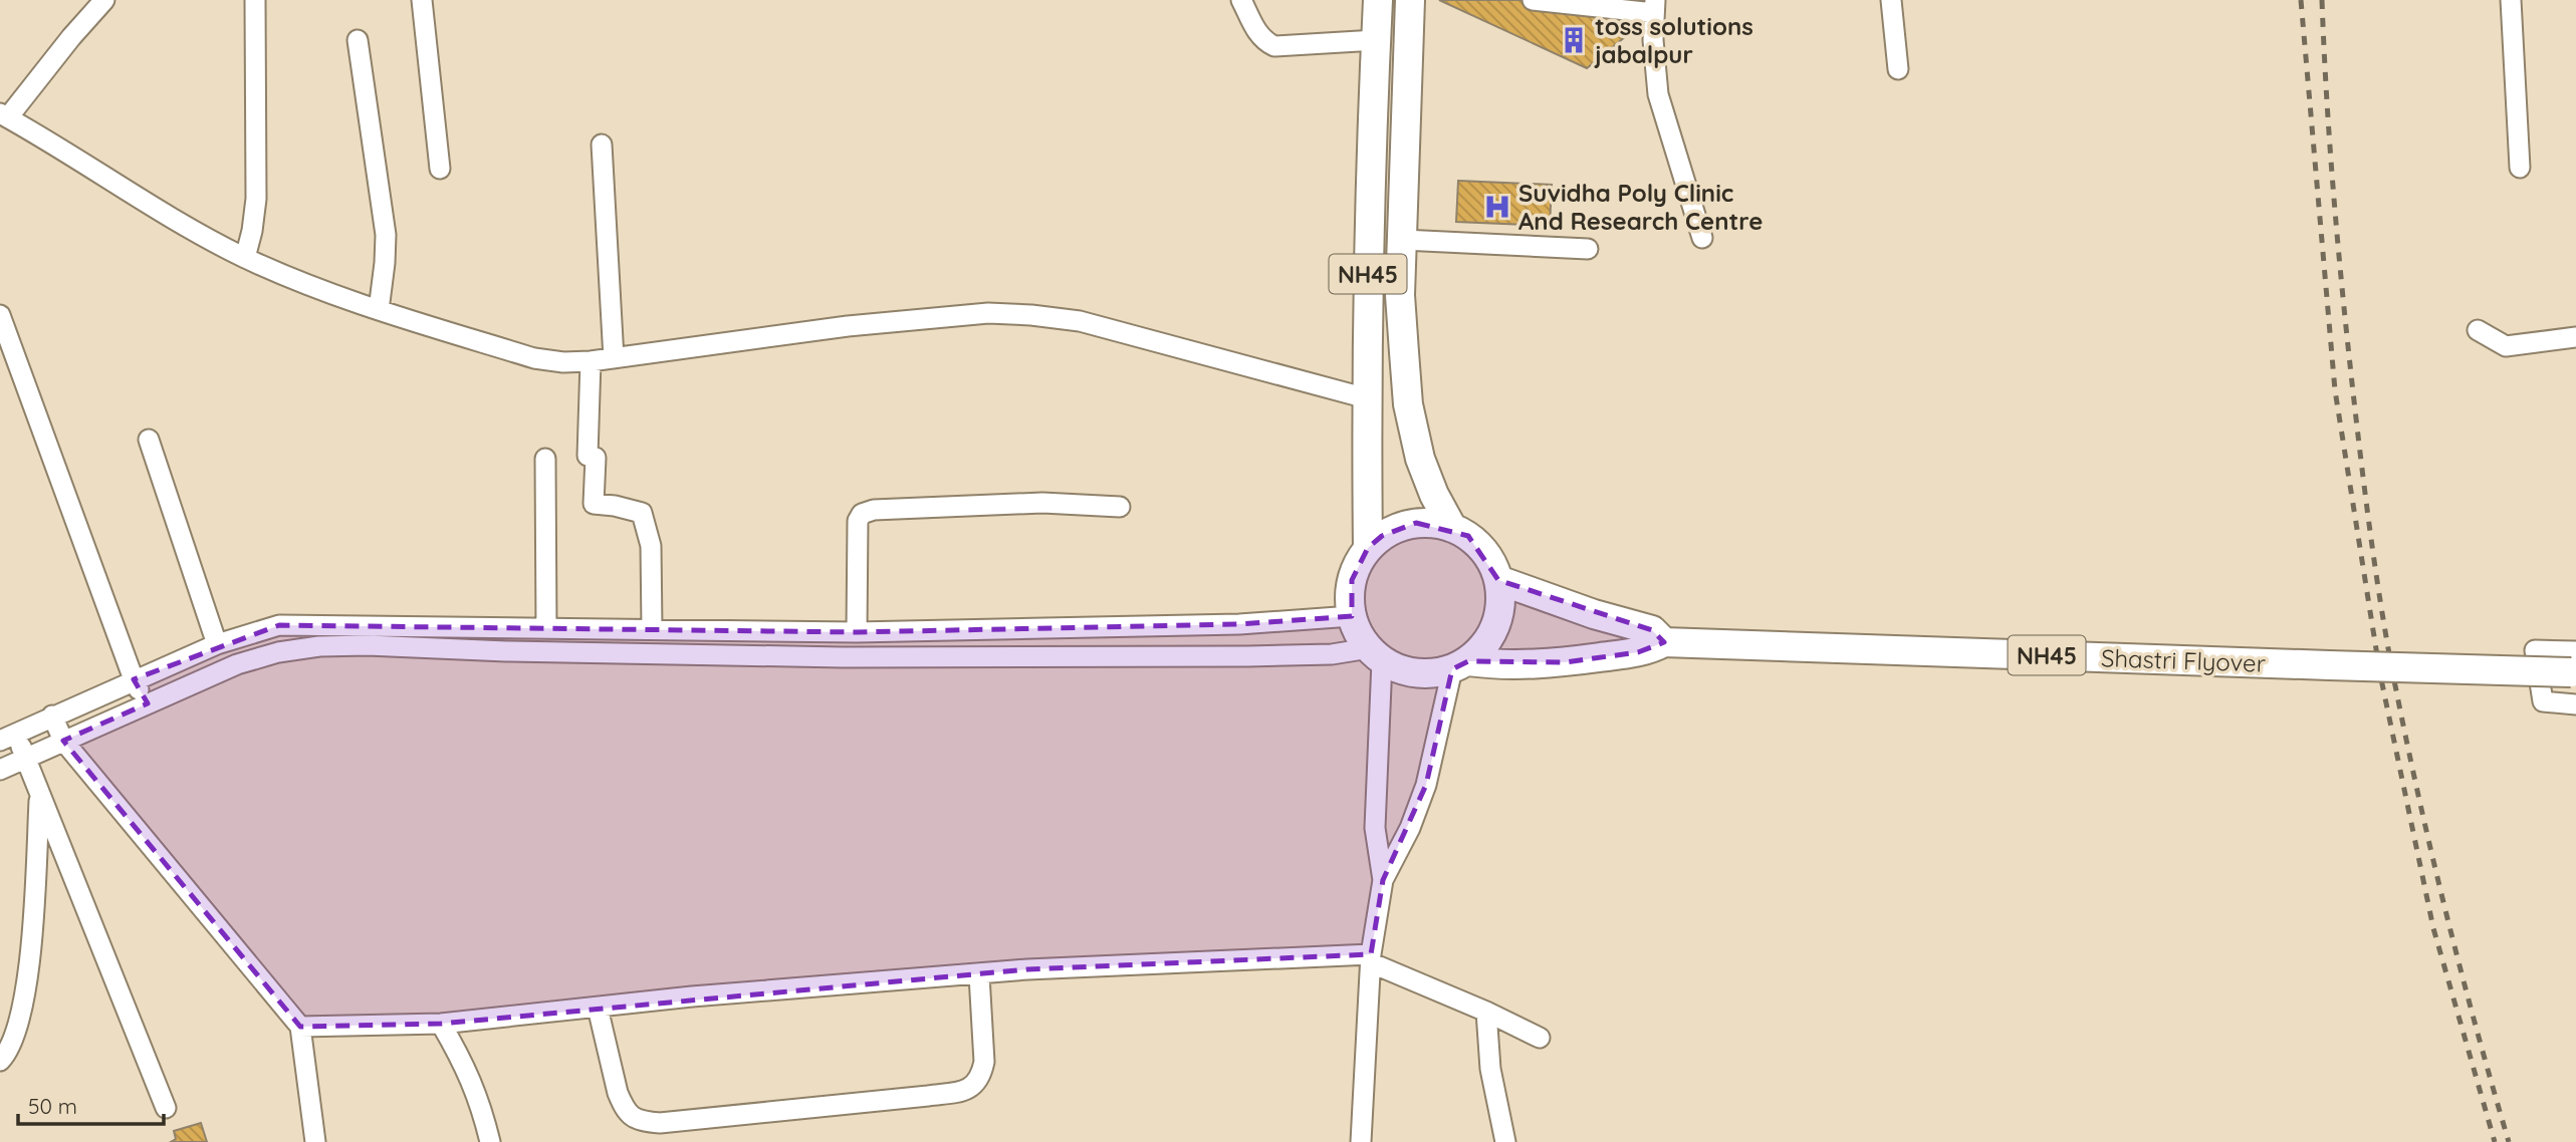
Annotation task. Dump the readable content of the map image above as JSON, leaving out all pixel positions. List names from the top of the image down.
{
  "streets": {
    "highway": ["NH45", "Shastri Flyover"]
  },
  "crossings": [
    ["NH45", "Shastri Flyover"]
  ],
  "places": {
    "building": ["toss solutions jabalpur"],
    "hospital": ["Suvidha Poly Clinic And Research Centre"]
  },
  "scale_bar": "50 m"
}
